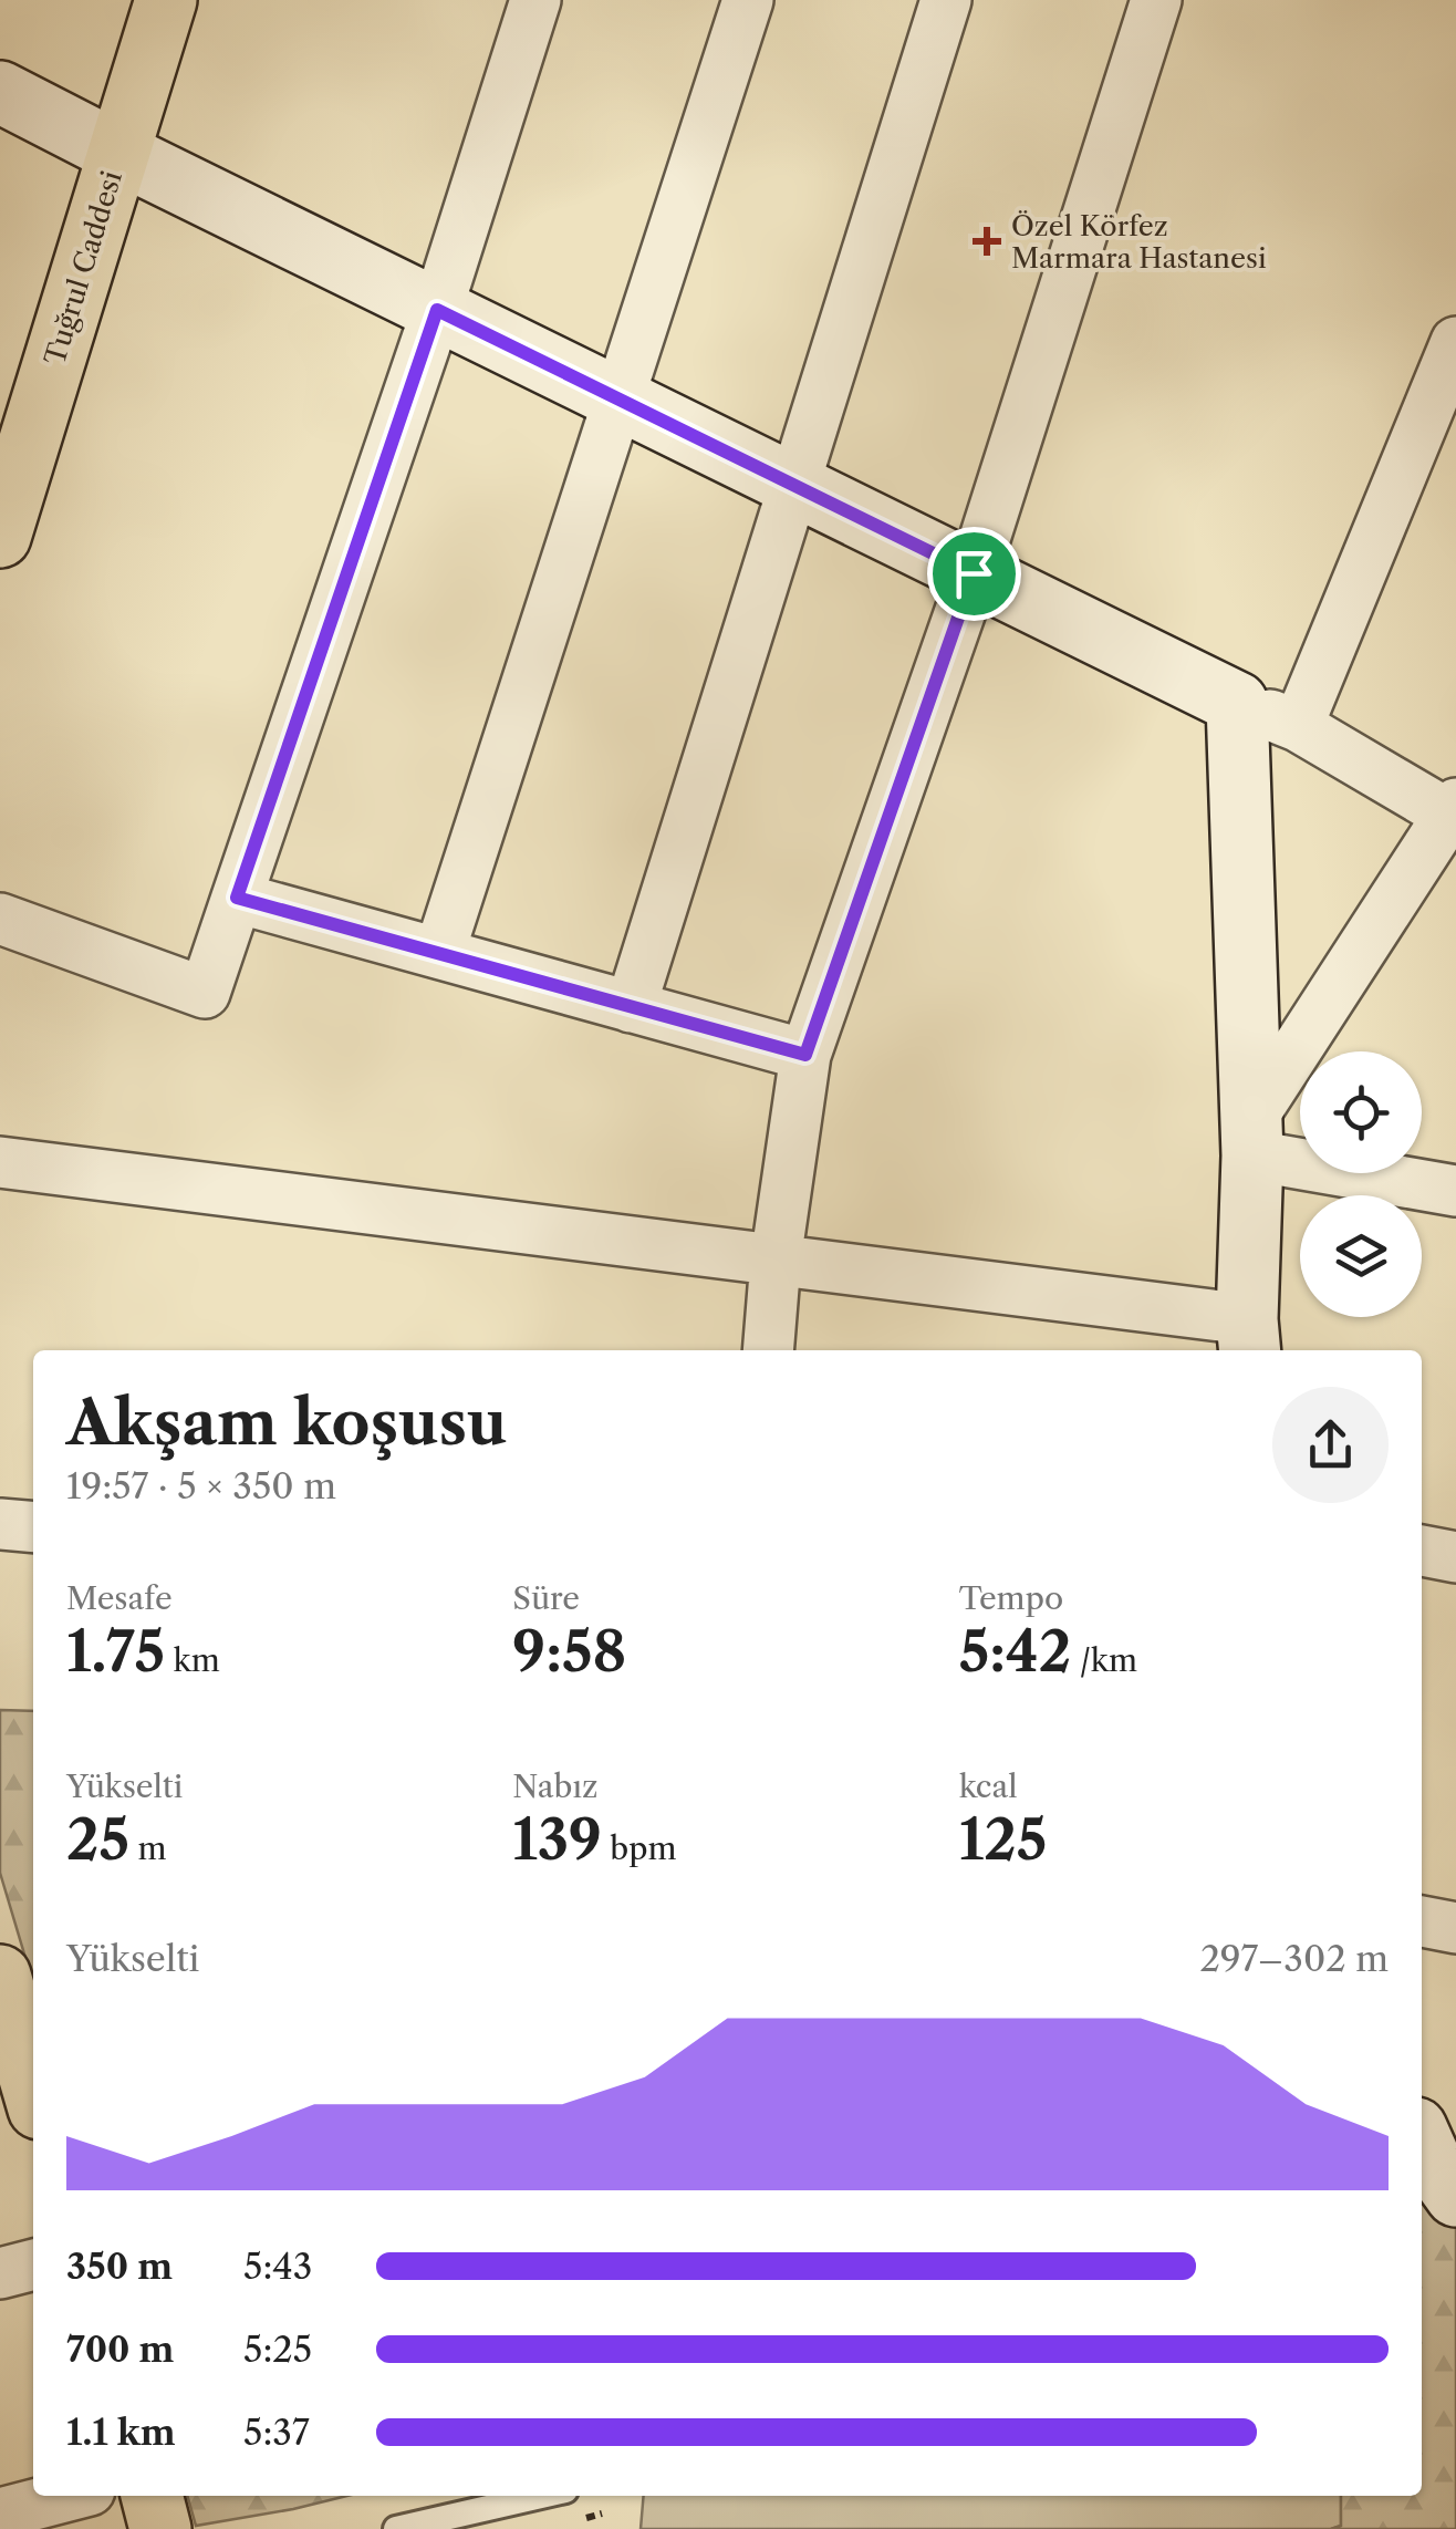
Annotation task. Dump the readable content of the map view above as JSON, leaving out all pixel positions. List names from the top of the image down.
{
  "streets": {
    "main road": ["Tuğrul Caddesi"]
  },
  "places": {
    "health": ["Özel Körfez Marmara Hastanesi"]
  },
  "page": {
    "heading": ["Akşam koşusu", "19:57 · 5 × 350 m"],
    "stats": [
      ["Mesafe", "1.75 km"],
      ["Süre", "9:58"],
      ["Tempo", "5:42 /km"],
      ["Yükselti", "25 m"],
      ["Nabız", "139 bpm"],
      ["kcal", "125"]
    ],
    "chart": ["Yükselti", "297–302 m"],
    "list": [
      {
        "name": "350 m",
        "note": "5:43"
      },
      {
        "name": "700 m",
        "note": "5:25"
      },
      {
        "name": "1.1 km",
        "note": "5:37"
      }
    ]
  }
}
